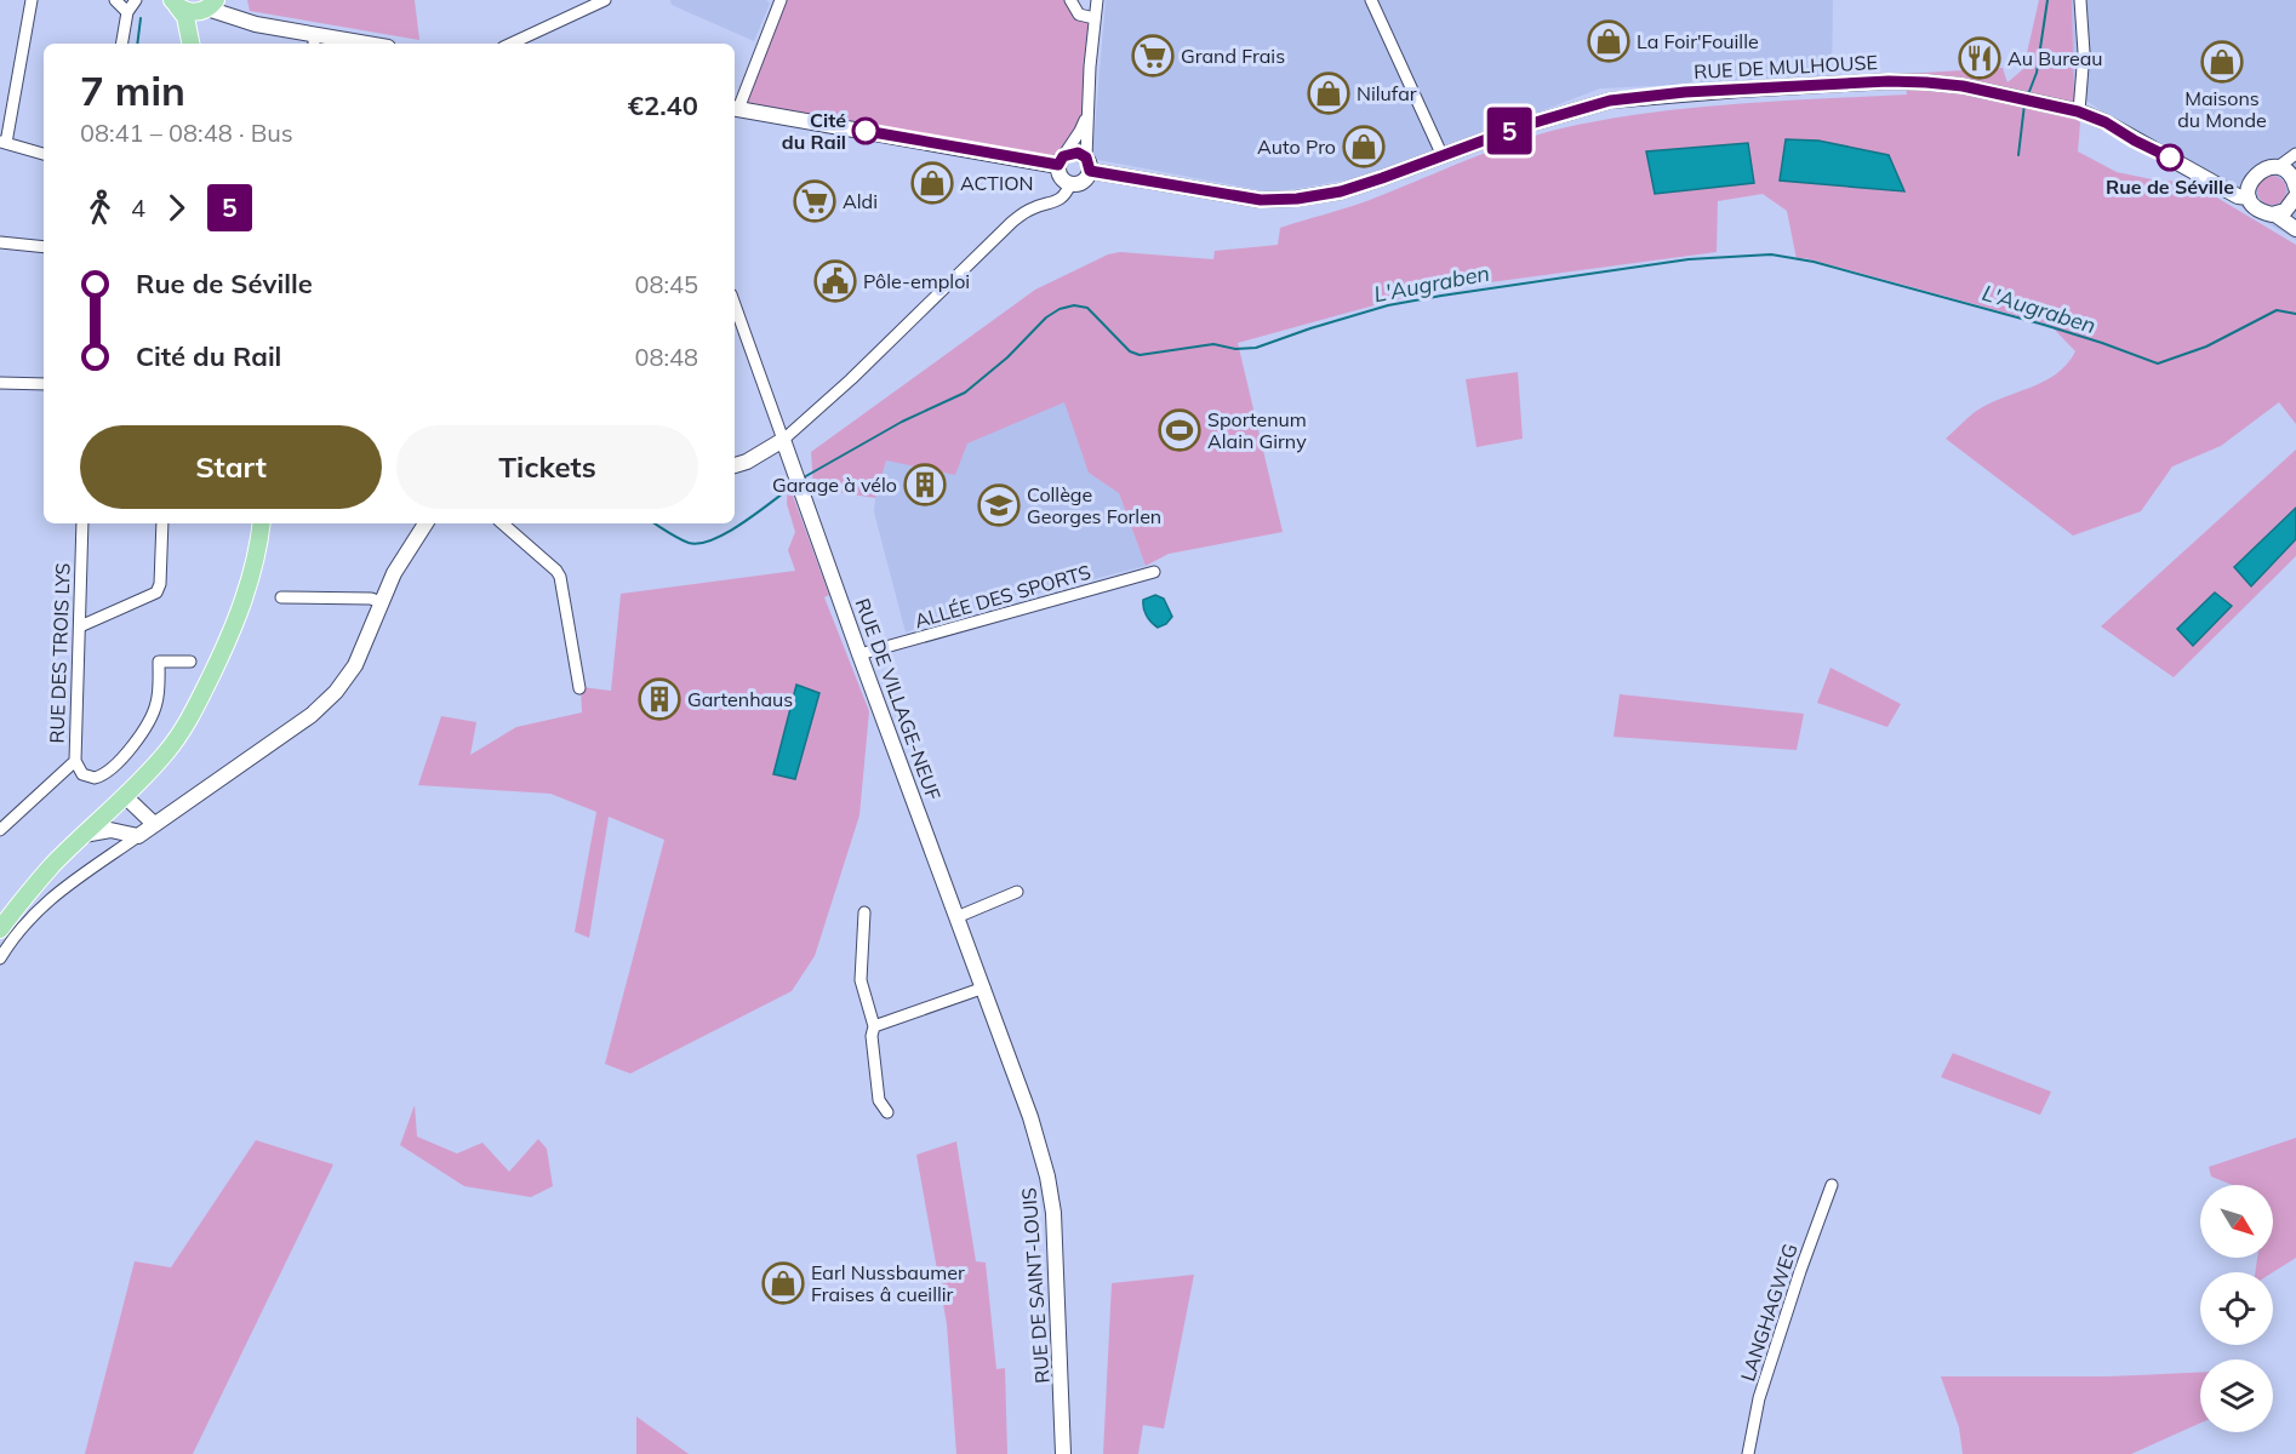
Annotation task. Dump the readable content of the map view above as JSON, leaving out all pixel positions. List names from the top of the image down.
{
  "streets": {
    "main road": ["RUE DE MULHOUSE", "RUE DE VILLAGE-NEUF", "RUE DE SAINT-LOUIS"],
    "street": ["ALLÉE DES SPORTS", "RUE DES TROIS LYS", "LANGHAGWEG"]
  },
  "crossings": [
    ["ALLÉE DES SPORTS", "RUE DE VILLAGE-NEUF"],
    ["RUE DE VILLAGE-NEUF", "RUE DE SAINT-LOUIS"]
  ],
  "water": ["L'Augraben"],
  "places": {
    "shop": [
      "La Foir'Fouille",
      "Maisons du Monde",
      "Nilufar",
      "Auto Pro",
      "ACTION",
      "Earl Nussbaumer Fraises â cueillir"
    ],
    "supermarket": ["Grand Frais", "Aldi"],
    "restaurant": ["Au Bureau"],
    "other": ["Cité du Rail", "Rue de Séville"],
    "public building": ["Pôle-emploi"],
    "sports": ["Sportenum Alain Girny"],
    "building": ["Garage à vélo", "Gartenhaus"],
    "school or university": ["Collège Georges Forlen"]
  },
  "lines": ["bus line 5"],
  "north": "bottom right",
  "page": {
    "on_map": "5",
    "heading": ["7 min", "08:41 – 08:48 · Bus", "€2.40"],
    "legs": ["4", "5"],
    "list": [
      {
        "name": "Rue de Séville",
        "value": "08:45"
      },
      {
        "name": "Cité du Rail",
        "value": "08:48"
      }
    ],
    "buttons": ["Start", "Tickets"]
  }
}
